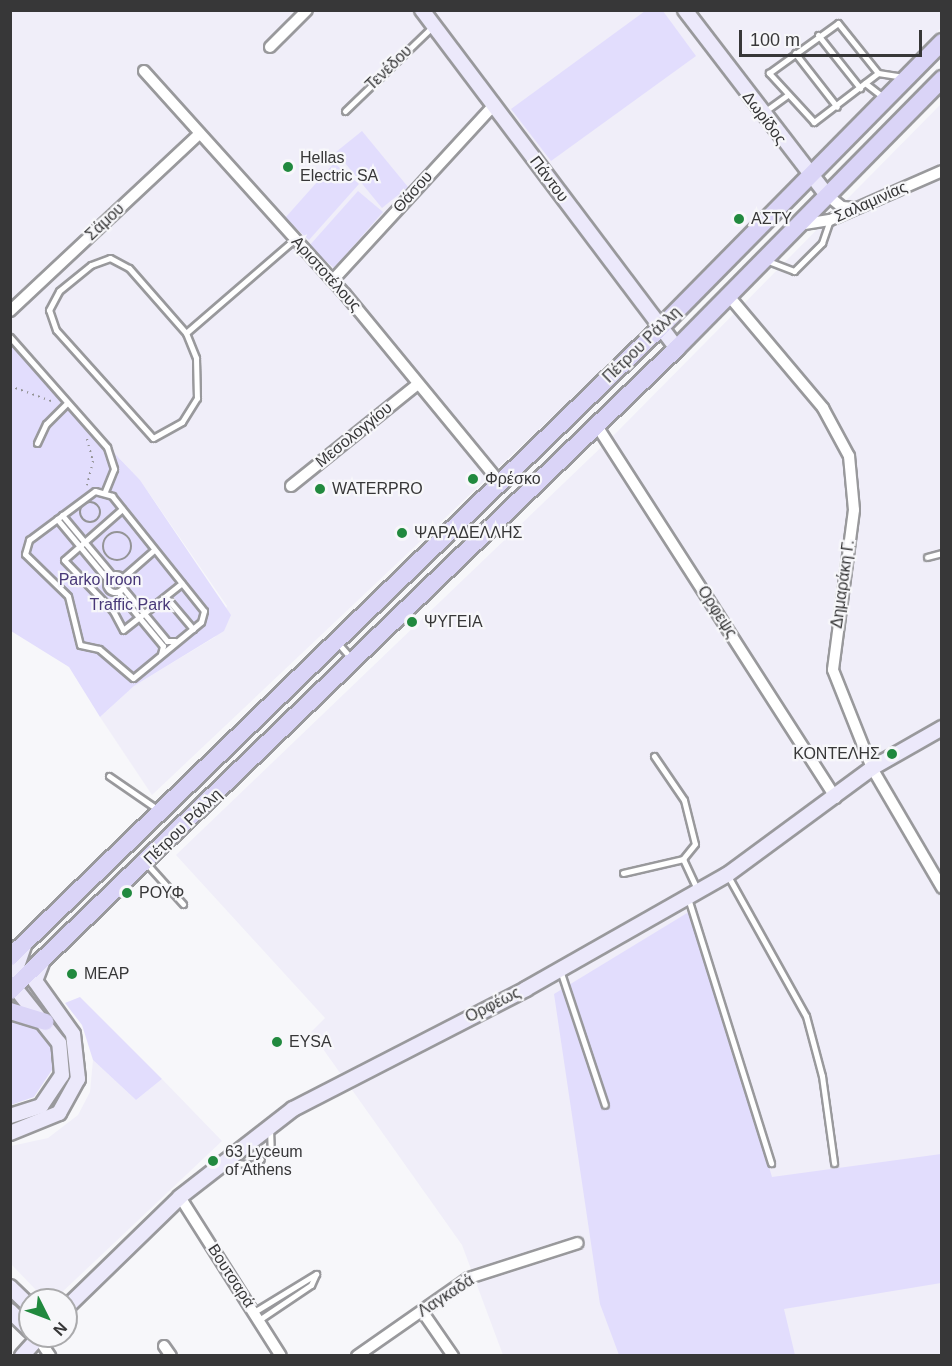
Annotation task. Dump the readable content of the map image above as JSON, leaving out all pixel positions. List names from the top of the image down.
{
  "streets": {
    "main road": ["Πέτρου Ράλλη"],
    "street": [
      "Δωρίδος",
      "Πάντου",
      "Θάσου",
      "Σαλαμινίας",
      "Σάμου",
      "Αριστοτέλους",
      "Μεσολογγίου",
      "Δημαράκη Γ.",
      "Ορφεψς",
      "Ορφέως",
      "Βουτσαρά",
      "Λαγκαδά"
    ],
    "lane": ["Τενέδου"]
  },
  "crossings": [
    ["Τενέδου", "Πάντου"],
    ["Δωρίδος", "Σαλαμινίας"],
    ["Δωρίδος", "Πέτρου Ράλλη"],
    ["Πάντου", "Θάσου"],
    ["Πάντου", "Πέτρου Ράλλη"],
    ["Θάσου", "Αριστοτέλους"],
    ["Σαλαμινίας", "Πέτρου Ράλλη"],
    ["Σάμου", "Αριστοτέλους"],
    ["Αριστοτέλους", "Πέτρου Ράλλη"],
    ["Αριστοτέλους", "Μεσολογγίου"],
    ["Πέτρου Ράλλη", "Δημαράκη Γ."],
    ["Πέτρου Ράλλη", "Ορφεψς"],
    ["Δημαράκη Γ.", "Ορφέως"],
    ["Ορφεψς", "Ορφέως"],
    ["Ορφέως", "Βουτσαρά"]
  ],
  "parks": ["Parko Iroon", "Traffic Park"],
  "places": [
    "Hellas Electric SA",
    "ΑΣΤΥ",
    "Φρέσκο",
    "WATERPRO",
    "ΨΑΡΑΔΕΛΛΗΣ",
    "ΨΥΓΕΙΑ",
    "ΚΟΝΤΕΛΗΣ",
    "ΡΟΥΦ",
    "MEAP",
    "EYSA",
    "63 Lyceum of Athens"
  ],
  "scale_bar": "100 m",
  "north": "bottom right"
}
